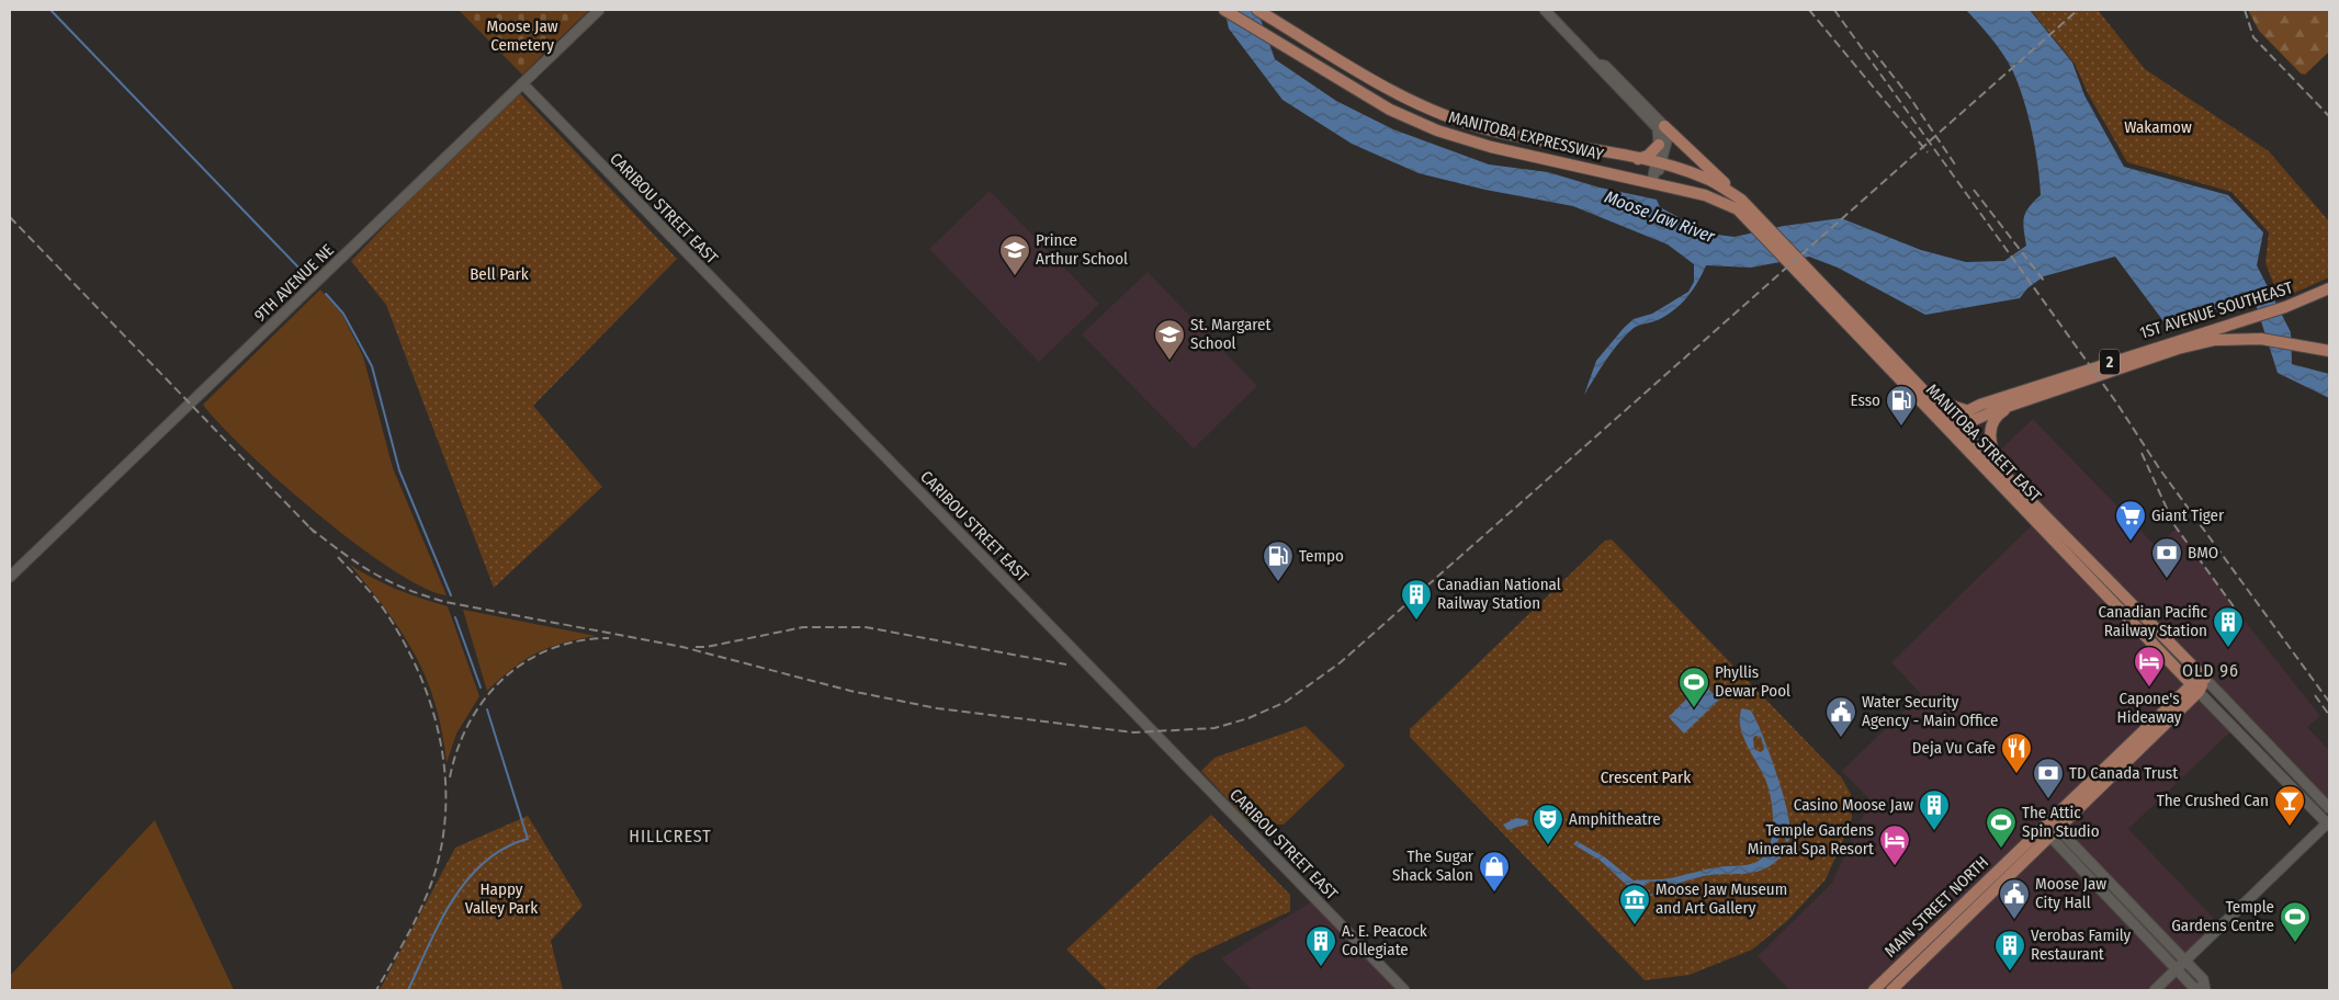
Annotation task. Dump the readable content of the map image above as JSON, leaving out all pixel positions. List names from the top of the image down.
{
  "streets": {
    "main road": [
      "MANITOBA EXPRESSWAY",
      "1ST AVENUE SOUTHEAST",
      "2",
      "MANITOBA STREET EAST",
      "MAIN STREET NORTH"
    ],
    "street": ["CARIBOU STREET EAST", "9TH AVENUE NE"]
  },
  "crossings": [
    ["MANITOBA EXPRESSWAY", "MANITOBA STREET EAST"],
    ["CARIBOU STREET EAST", "9TH AVENUE NE"],
    ["1ST AVENUE SOUTHEAST", "2"],
    ["1ST AVENUE SOUTHEAST", "MANITOBA STREET EAST"],
    ["2", "MANITOBA STREET EAST"],
    ["MANITOBA STREET EAST", "MAIN STREET NORTH"]
  ],
  "districts": ["OLD 96", "HILLCREST"],
  "water": ["Moose Jaw River"],
  "parks": [
    "Moose Jaw Cemetery",
    "Wakamow",
    "Bell Park",
    "Crescent Park",
    "Happy Valley Park"
  ],
  "places": {
    "school or university": ["Prince Arthur School", "St. Margaret School"],
    "fuel station": ["Esso", "Tempo"],
    "supermarket": ["Giant Tiger"],
    "bank": ["BMO", "TD Canada Trust"],
    "building": [
      "Canadian National Railway Station",
      "Canadian Pacific Railway Station",
      "Casino Moose Jaw",
      "A. E. Peacock Collegiate",
      "Verobas Family Restaurant"
    ],
    "hotel": ["Capone's Hideaway", "Temple Gardens Mineral Spa Resort"],
    "sports": ["Phyllis Dewar Pool", "The Attic Spin Studio", "Temple Gardens Centre"],
    "public building": ["Water Security Agency - Main Office", "Moose Jaw City Hall"],
    "restaurant": ["Deja Vu Cafe"],
    "bar": ["The Crushed Can"],
    "theatre": ["Amphitheatre"],
    "shop": ["The Sugar Shack Salon"],
    "museum": ["Moose Jaw Museum and Art Gallery"]
  }
}
